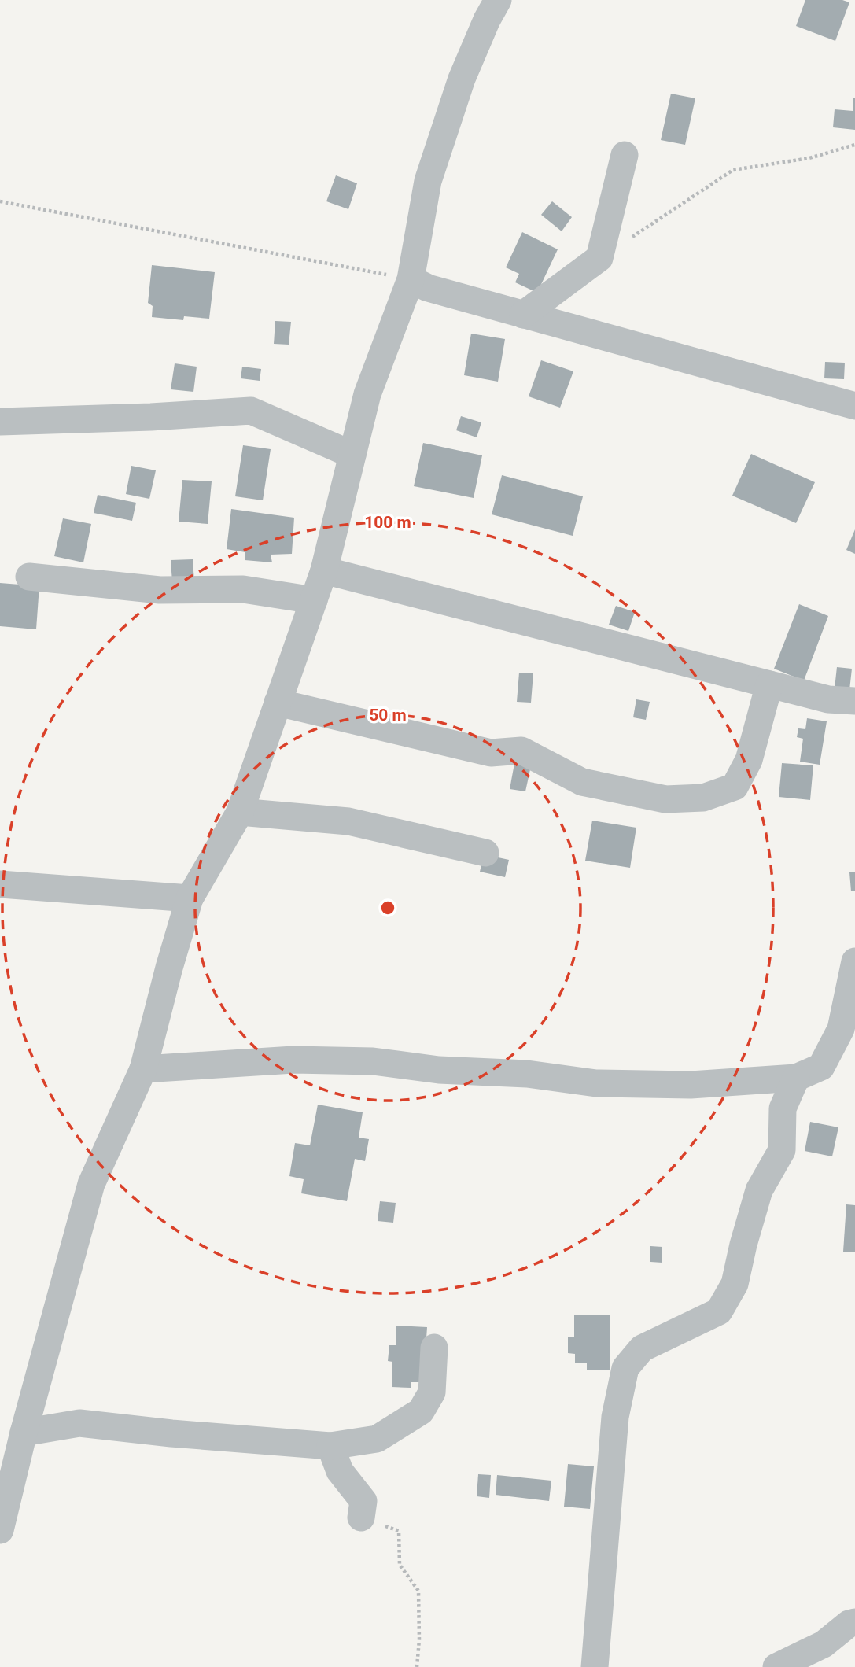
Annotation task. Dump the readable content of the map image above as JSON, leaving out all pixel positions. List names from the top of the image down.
{
  "rings": ["100 m", "50 m"]
}
